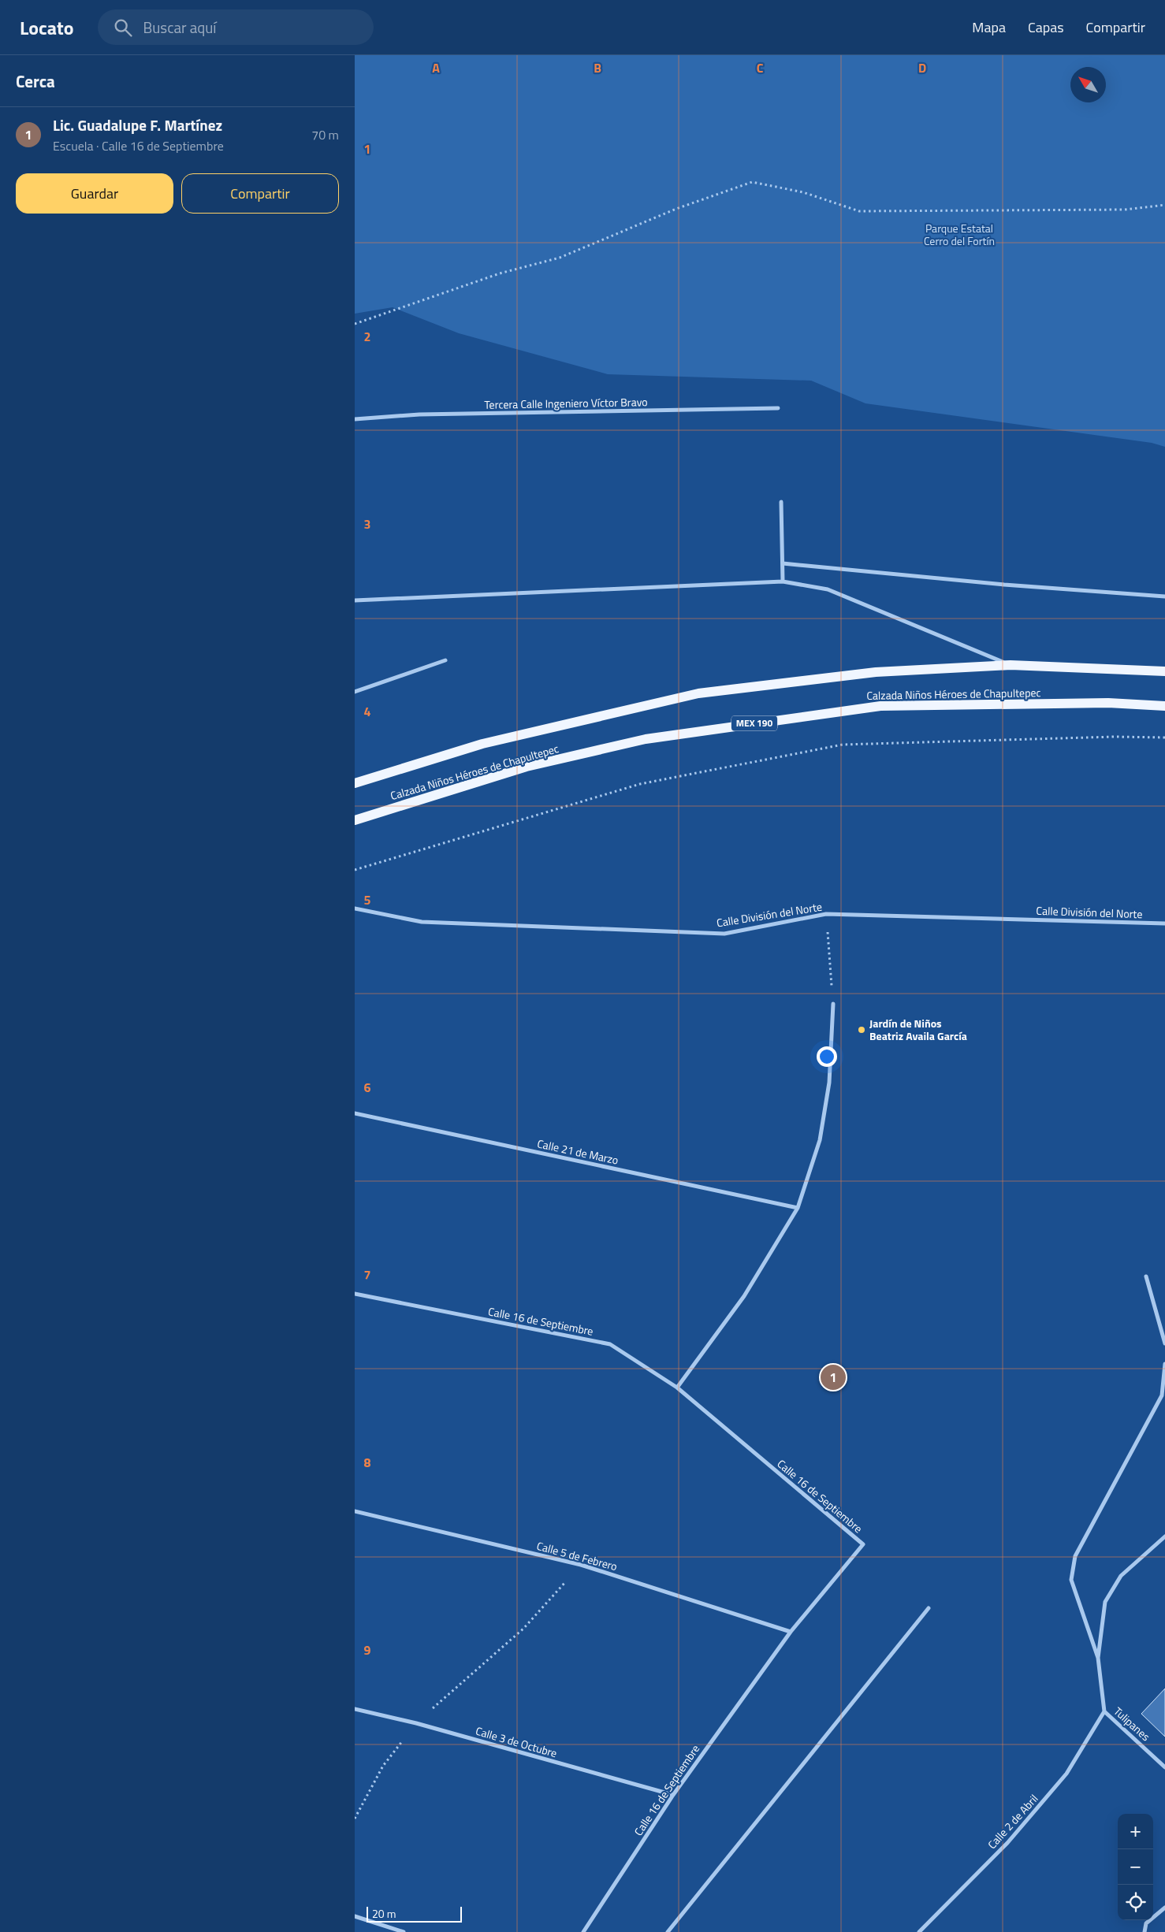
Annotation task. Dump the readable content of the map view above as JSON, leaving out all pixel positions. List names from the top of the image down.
{
  "streets": {
    "main road": ["Calzada Niños Héroes de Chapultepec", "MEX 190"],
    "street": [
      "Tercera Calle Ingeniero Víctor Bravo",
      "Calle División del Norte",
      "Calle 21 de Marzo",
      "Calle 16 de Septiembre",
      "Calle 5 de Febrero",
      "Tulipanes",
      "Calle 3 de Octubre",
      "Calle 2 de Abril"
    ]
  },
  "crossings": [
    ["Calle 16 de Septiembre", "Calle 5 de Febrero"],
    ["Calle 16 de Septiembre", "Calle 3 de Octubre"],
    ["Tulipanes", "Calle 2 de Abril"]
  ],
  "parks": ["Parque Estatal Cerro del Fortín"],
  "places": ["Jardín de Niños Beatriz Availa García"],
  "scale_bar": "20 m",
  "north": "top left",
  "page": {
    "header": "Locato",
    "search": "Buscar aquí",
    "nav": ["Mapa", "Capas", "Compartir"],
    "heading": "Cerca",
    "list": [
      {
        "mark": "1",
        "name": "Lic. Guadalupe F. Martínez",
        "note": "Escuela · Calle 16 de Septiembre",
        "value": "70 m"
      }
    ],
    "buttons": ["Guardar", "Compartir"],
    "pins": "1",
    "map_buttons": ["+", "−"],
    "scale": "20 m"
  },
  "grid": {
    "columns": [
      "A",
      "B",
      "C",
      "D"
    ],
    "rows": [
      "1",
      "2",
      "3",
      "4",
      "5",
      "6",
      "7",
      "8",
      "9"
    ]
  }
}
